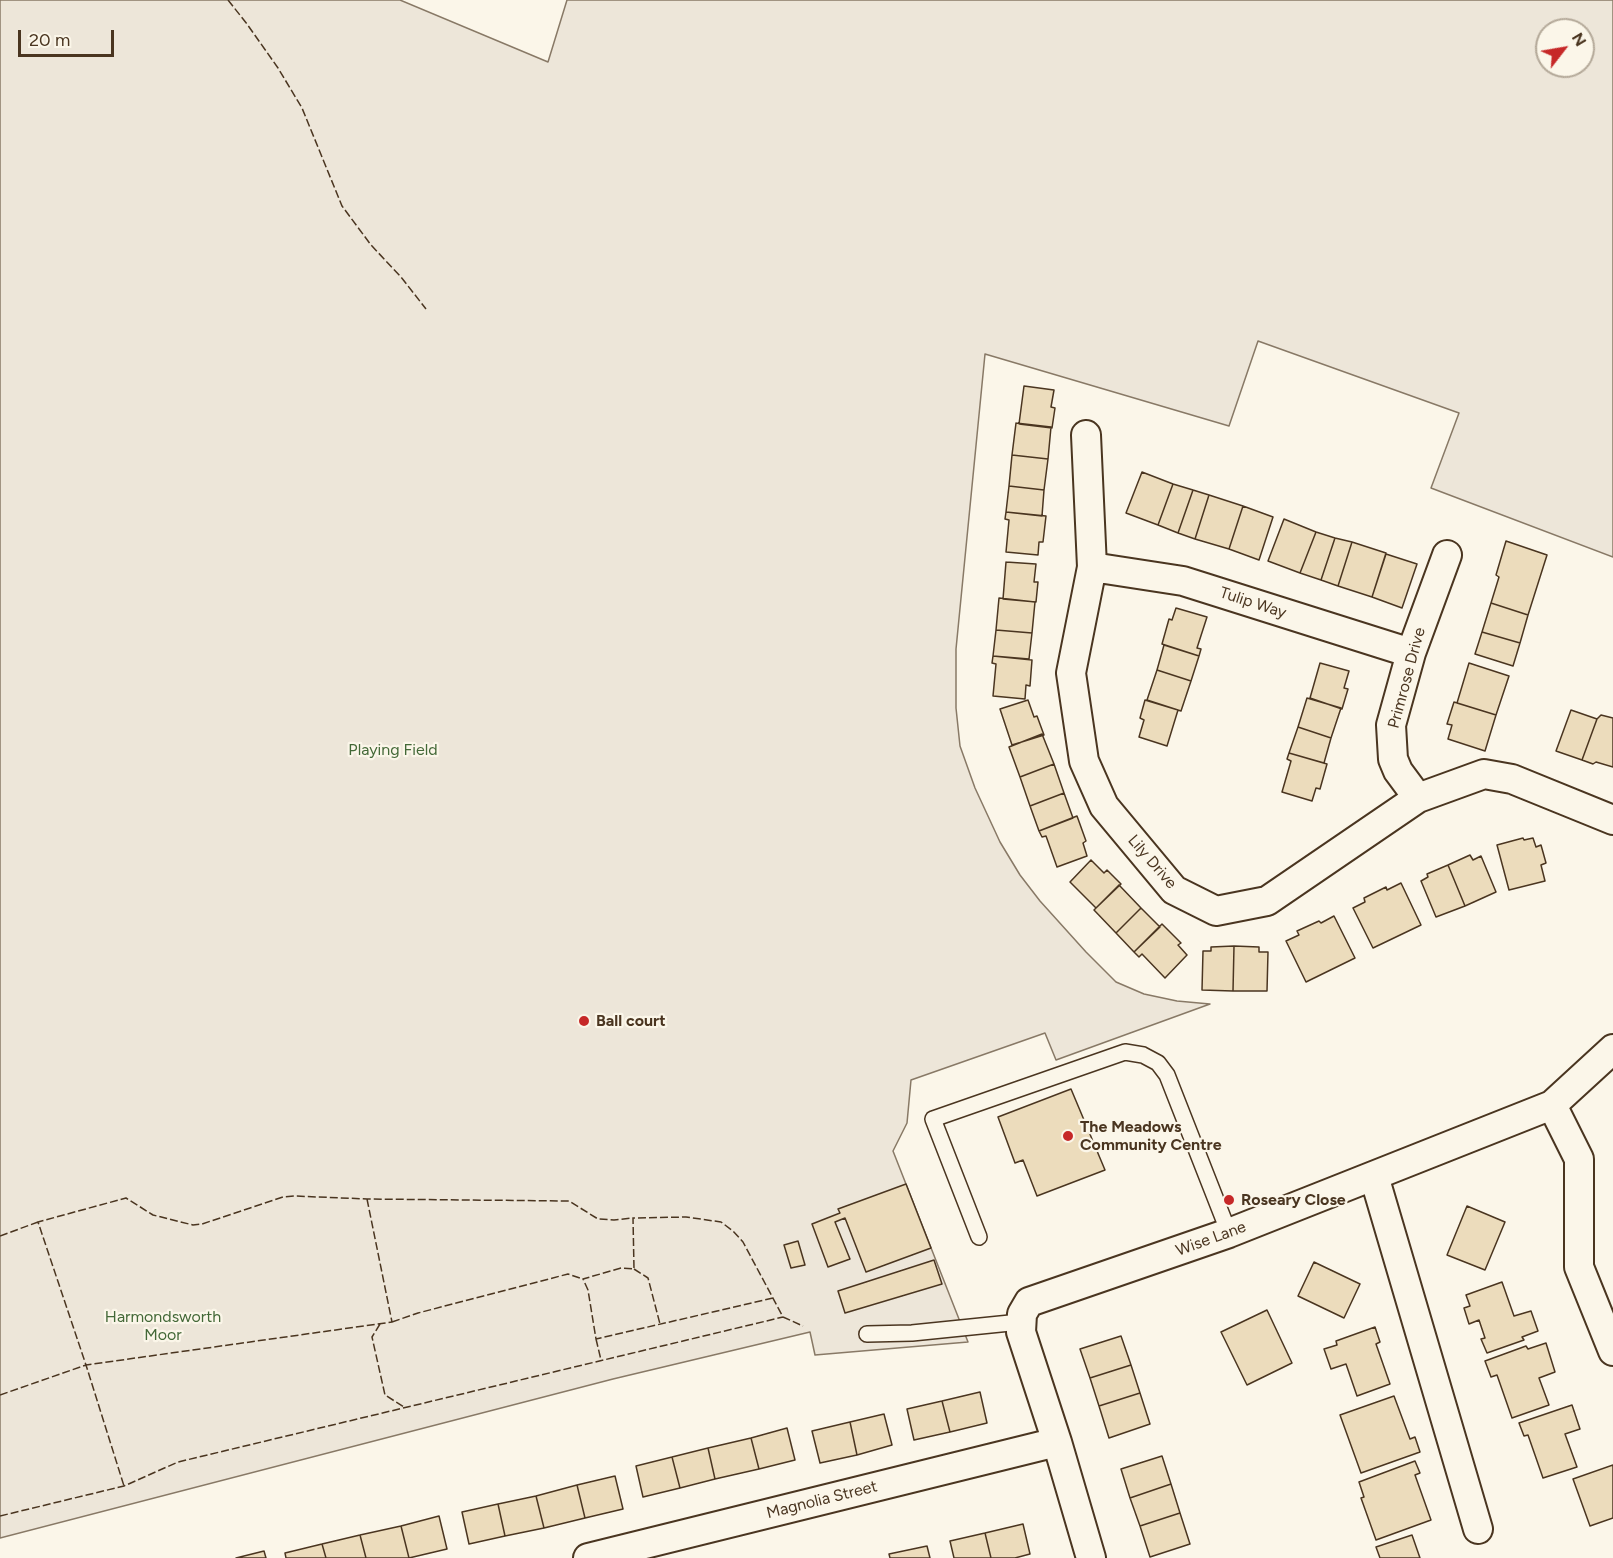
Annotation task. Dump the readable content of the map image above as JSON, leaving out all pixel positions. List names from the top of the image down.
{
  "streets": {
    "street": [
      "Tulip Way",
      "Primrose Drive",
      "Lily Drive",
      "Wise Lane",
      "Magnolia Street"
    ]
  },
  "crossings": [
    ["Tulip Way", "Primrose Drive"],
    ["Tulip Way", "Lily Drive"],
    ["Primrose Drive", "Lily Drive"]
  ],
  "parks": ["Playing Field", "Harmondsworth Moor"],
  "places": ["Ball court", "The Meadows Community Centre", "Roseary Close"],
  "scale_bar": "20 m",
  "north": "top right"
}
